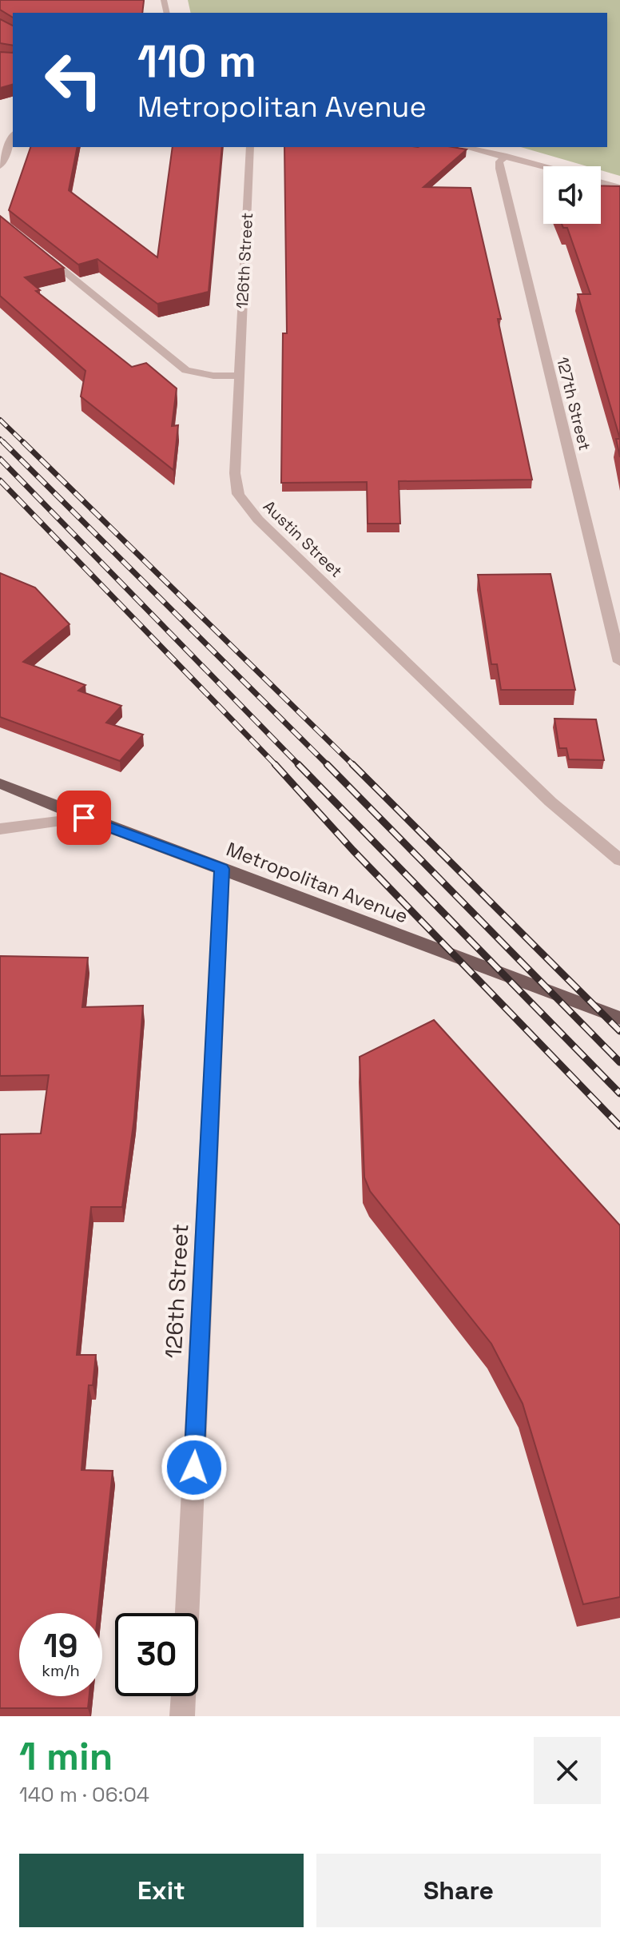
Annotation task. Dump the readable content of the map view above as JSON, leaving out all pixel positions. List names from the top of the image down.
{
  "streets": {
    "main road": ["Metropolitan Avenue"],
    "street": ["126th Street", "127th Street", "Austin Street"]
  },
  "crossings": [
    ["126th Street", "Austin Street"],
    ["126th Street", "Metropolitan Avenue"]
  ],
  "page": {
    "turn": ["110 m", "Metropolitan Avenue"],
    "speed": "19 km/h",
    "limit": "30",
    "heading": ["1 min", "140 m · 06:04"],
    "buttons": ["Exit", "Share"]
  }
}
